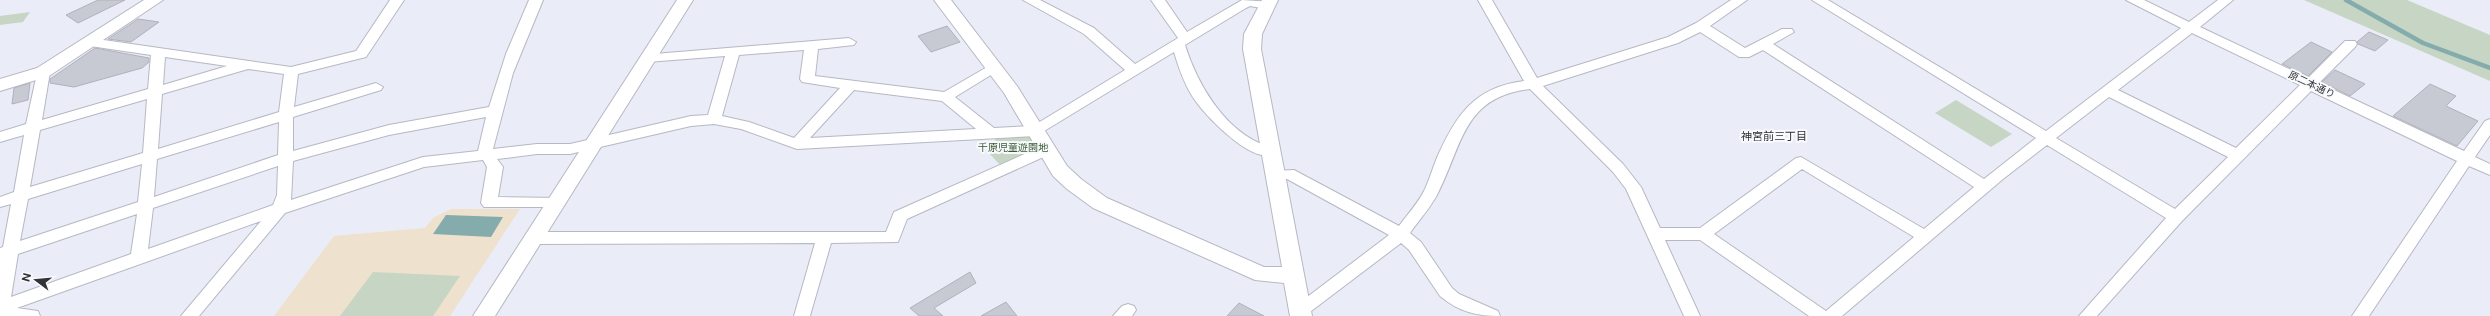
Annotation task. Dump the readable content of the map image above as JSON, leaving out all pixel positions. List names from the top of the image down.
{
  "streets": {
    "street": ["原二本通り"]
  },
  "districts": ["神宮前三丁目"],
  "parks": ["千原児童遊園地"],
  "north": "left"
}
